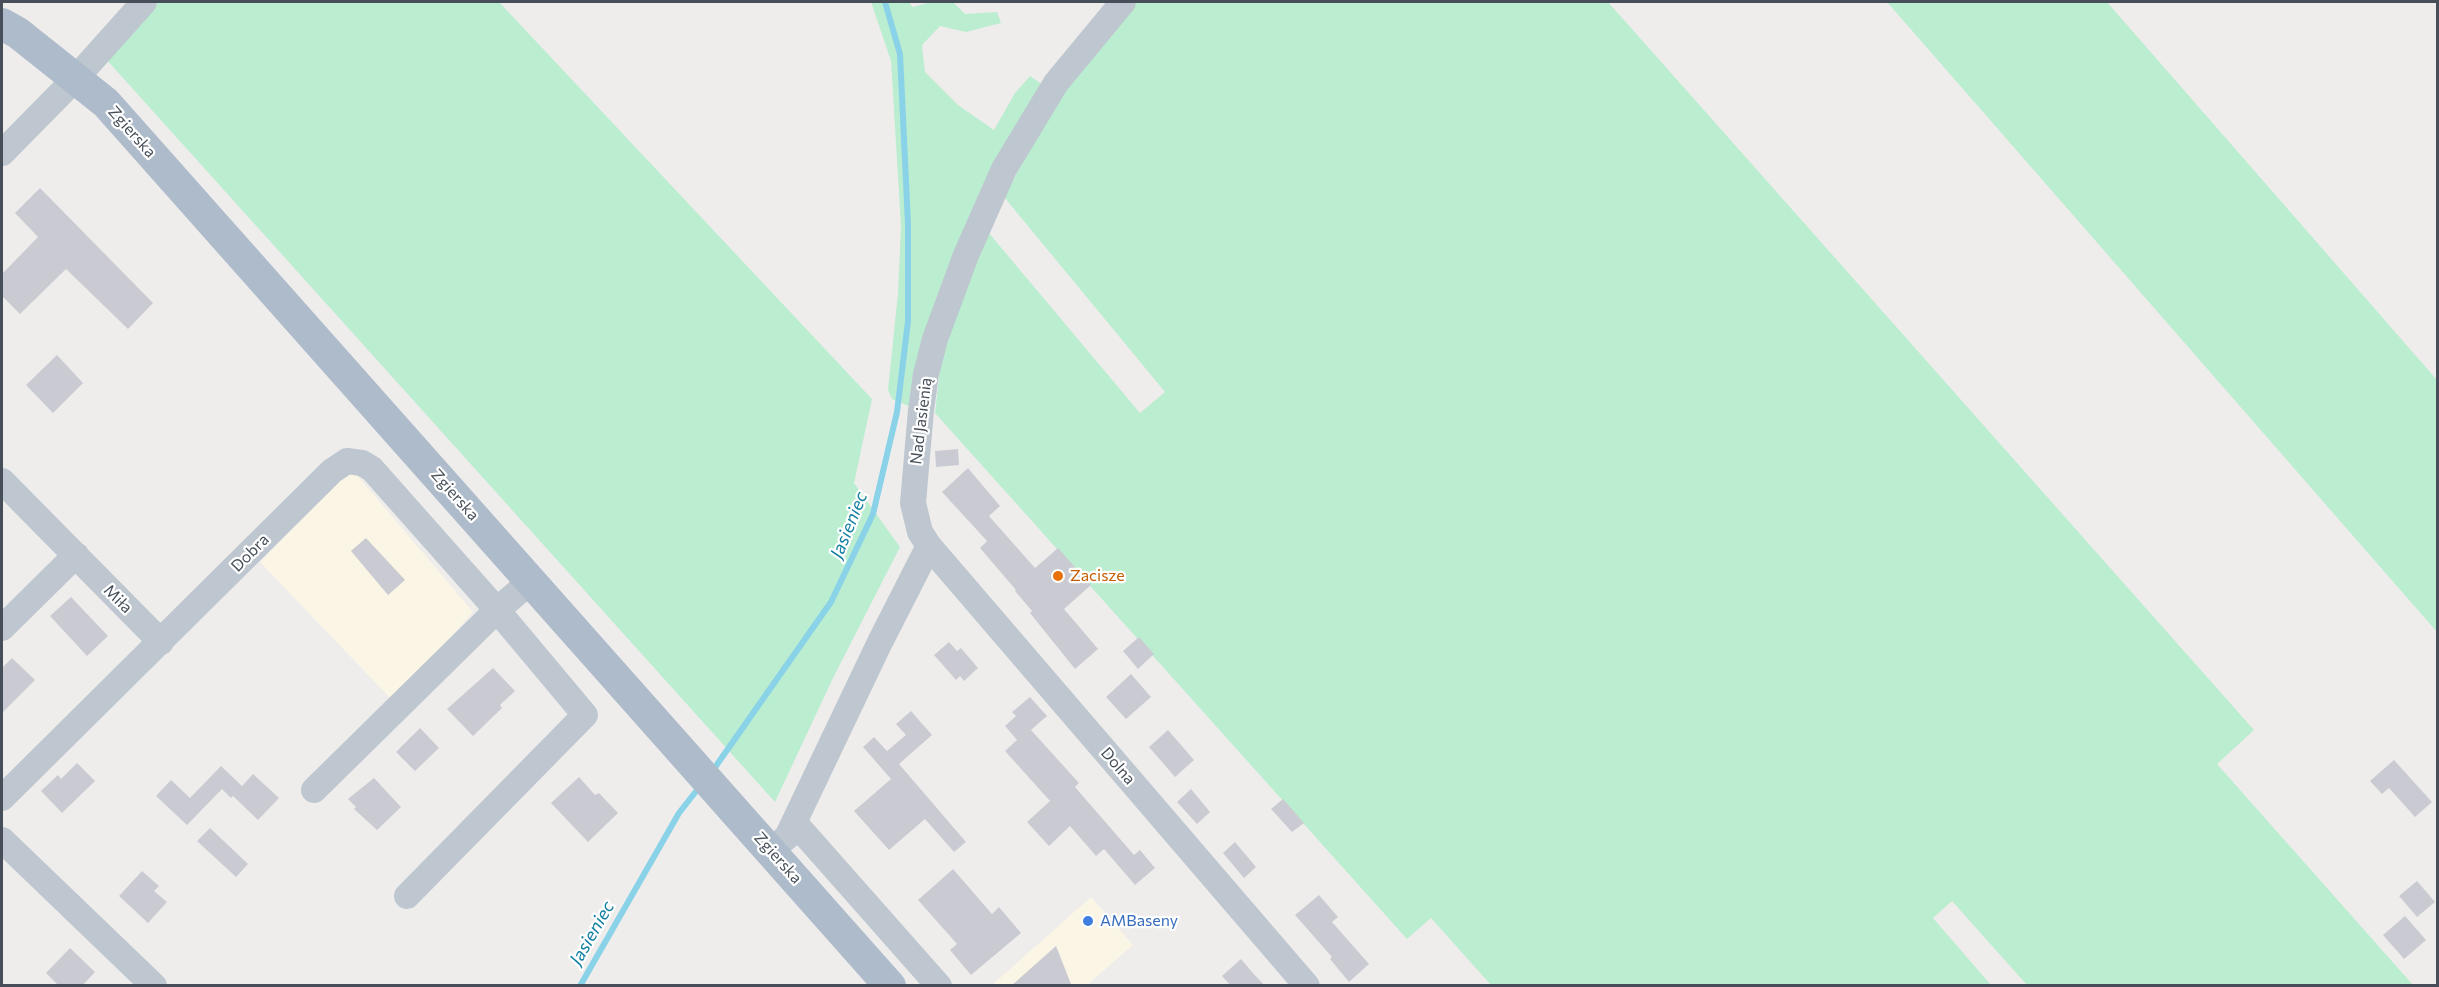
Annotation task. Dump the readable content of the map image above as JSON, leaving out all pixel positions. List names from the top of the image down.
{
  "streets": {
    "main road": ["Zgierska"],
    "street": [
      "Nad Jasienią",
      "Dobra",
      "Miła",
      "Dolna"
    ]
  },
  "crossings": [
    ["Nad Jasienią", "Dolna"],
    ["Dobra", "Miła"]
  ],
  "water": ["Jasieniec"],
  "places": ["Zacisze", "AMBaseny"]
}
